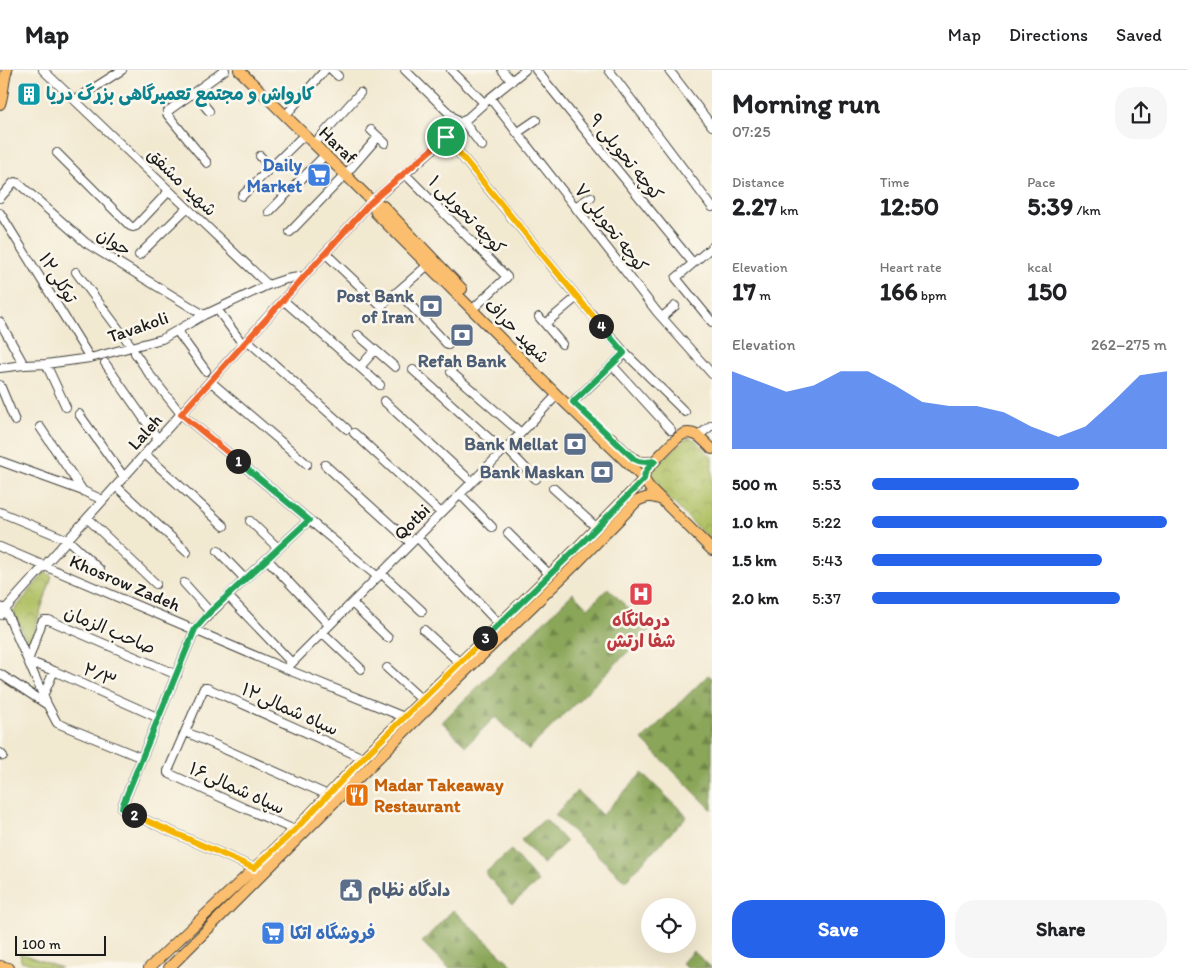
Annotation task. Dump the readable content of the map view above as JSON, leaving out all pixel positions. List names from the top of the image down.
{
  "streets": {
    "main road": ["Haraf", "شهید حراف"],
    "street": [
      "کوچه تحویلی ۹",
      "شهید مشفق",
      "کوچه تحویلی ۱",
      "کوچه تحویلی ۷",
      "جوان",
      "توکلی۱۲",
      "Tavakoli",
      "Laleh",
      "Qotbi",
      "Khosrow Zadeh",
      "صاحب الزمان",
      "۲/۳",
      "سپاه شمالی۱۲",
      "سپاه شمالی۱۶"
    ]
  },
  "crossings": [
    ["Haraf", "شهید حراف"],
    ["Haraf", "Laleh"],
    ["شهید مشفق", "Tavakoli"],
    ["کوچه تحویلی ۱", "Laleh"],
    ["کوچه تحویلی ۷", "Laleh"],
    ["جوان", "Tavakoli"],
    ["توکلی۱۲", "Tavakoli"],
    ["Tavakoli", "Laleh"],
    ["شهید حراف", "Qotbi"],
    ["Laleh", "Khosrow Zadeh"],
    ["Qotbi", "Khosrow Zadeh"],
    ["صاحب الزمان", "۲/۳"],
    ["سپاه شمالی۱۲", "سپاه شمالی۱۶"]
  ],
  "places": {
    "building": ["کارواش و مجتمع تعمیرگاهی بزرگ دریا"],
    "supermarket": ["Daily Market", "فروشگاه اتکا"],
    "bank": [
      "Post Bank of Iran",
      "Refah Bank",
      "Bank Mellat",
      "Bank Maskan"
    ],
    "hospital": ["درمانگاه شفا ارتش"],
    "restaurant": ["Madar Takeaway Restaurant"],
    "public building": ["دادگاه نظام"]
  },
  "scale_bar": "100 m",
  "page": {
    "header": "Map",
    "nav": ["Map", "Directions", "Saved"],
    "heading": ["Morning run", "07:25"],
    "stats": [
      ["Distance", "2.27 km"],
      ["Time", "12:50"],
      ["Pace", "5:39 /km"],
      ["Elevation", "17 m"],
      ["Heart rate", "166 bpm"],
      ["kcal", "150"]
    ],
    "pins": [
      "4",
      "1",
      "3",
      "2"
    ],
    "chart": ["Elevation", "262–275 m"],
    "list": [
      {
        "name": "500 m",
        "note": "5:53"
      },
      {
        "name": "1.0 km",
        "note": "5:22"
      },
      {
        "name": "1.5 km",
        "note": "5:43"
      },
      {
        "name": "2.0 km",
        "note": "5:37"
      }
    ],
    "buttons": ["Save", "Share"],
    "scale": "100 m"
  }
}
